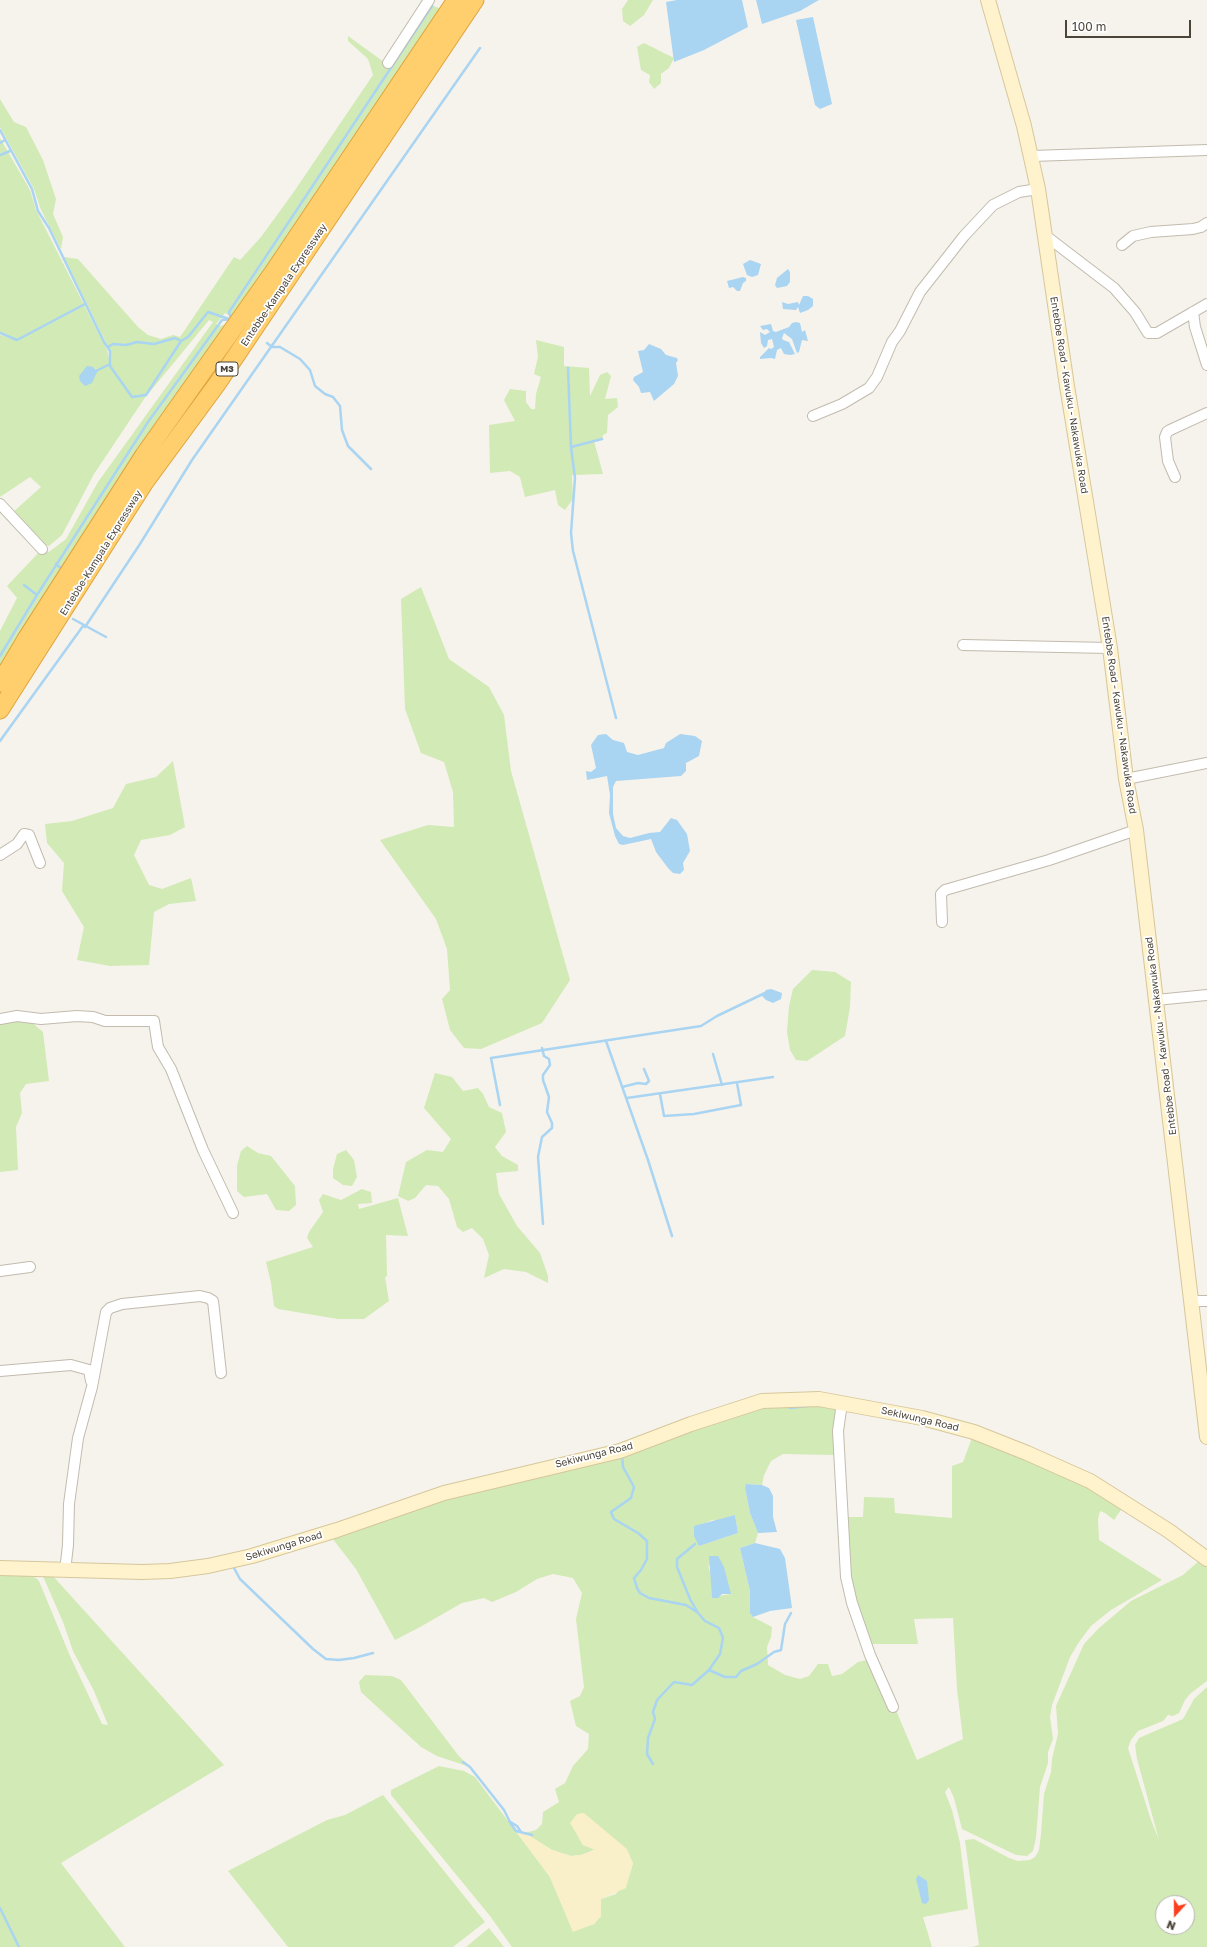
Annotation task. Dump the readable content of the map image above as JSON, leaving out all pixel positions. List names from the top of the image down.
{
  "streets": {
    "highway": ["Entebbe-Kampala Expressway", "M3"],
    "main road": ["Entebbe Road - Kawuku - Nakawuka Road", "Sekiwunga Road"]
  },
  "scale_bar": "100 m",
  "north": "bottom"
}
